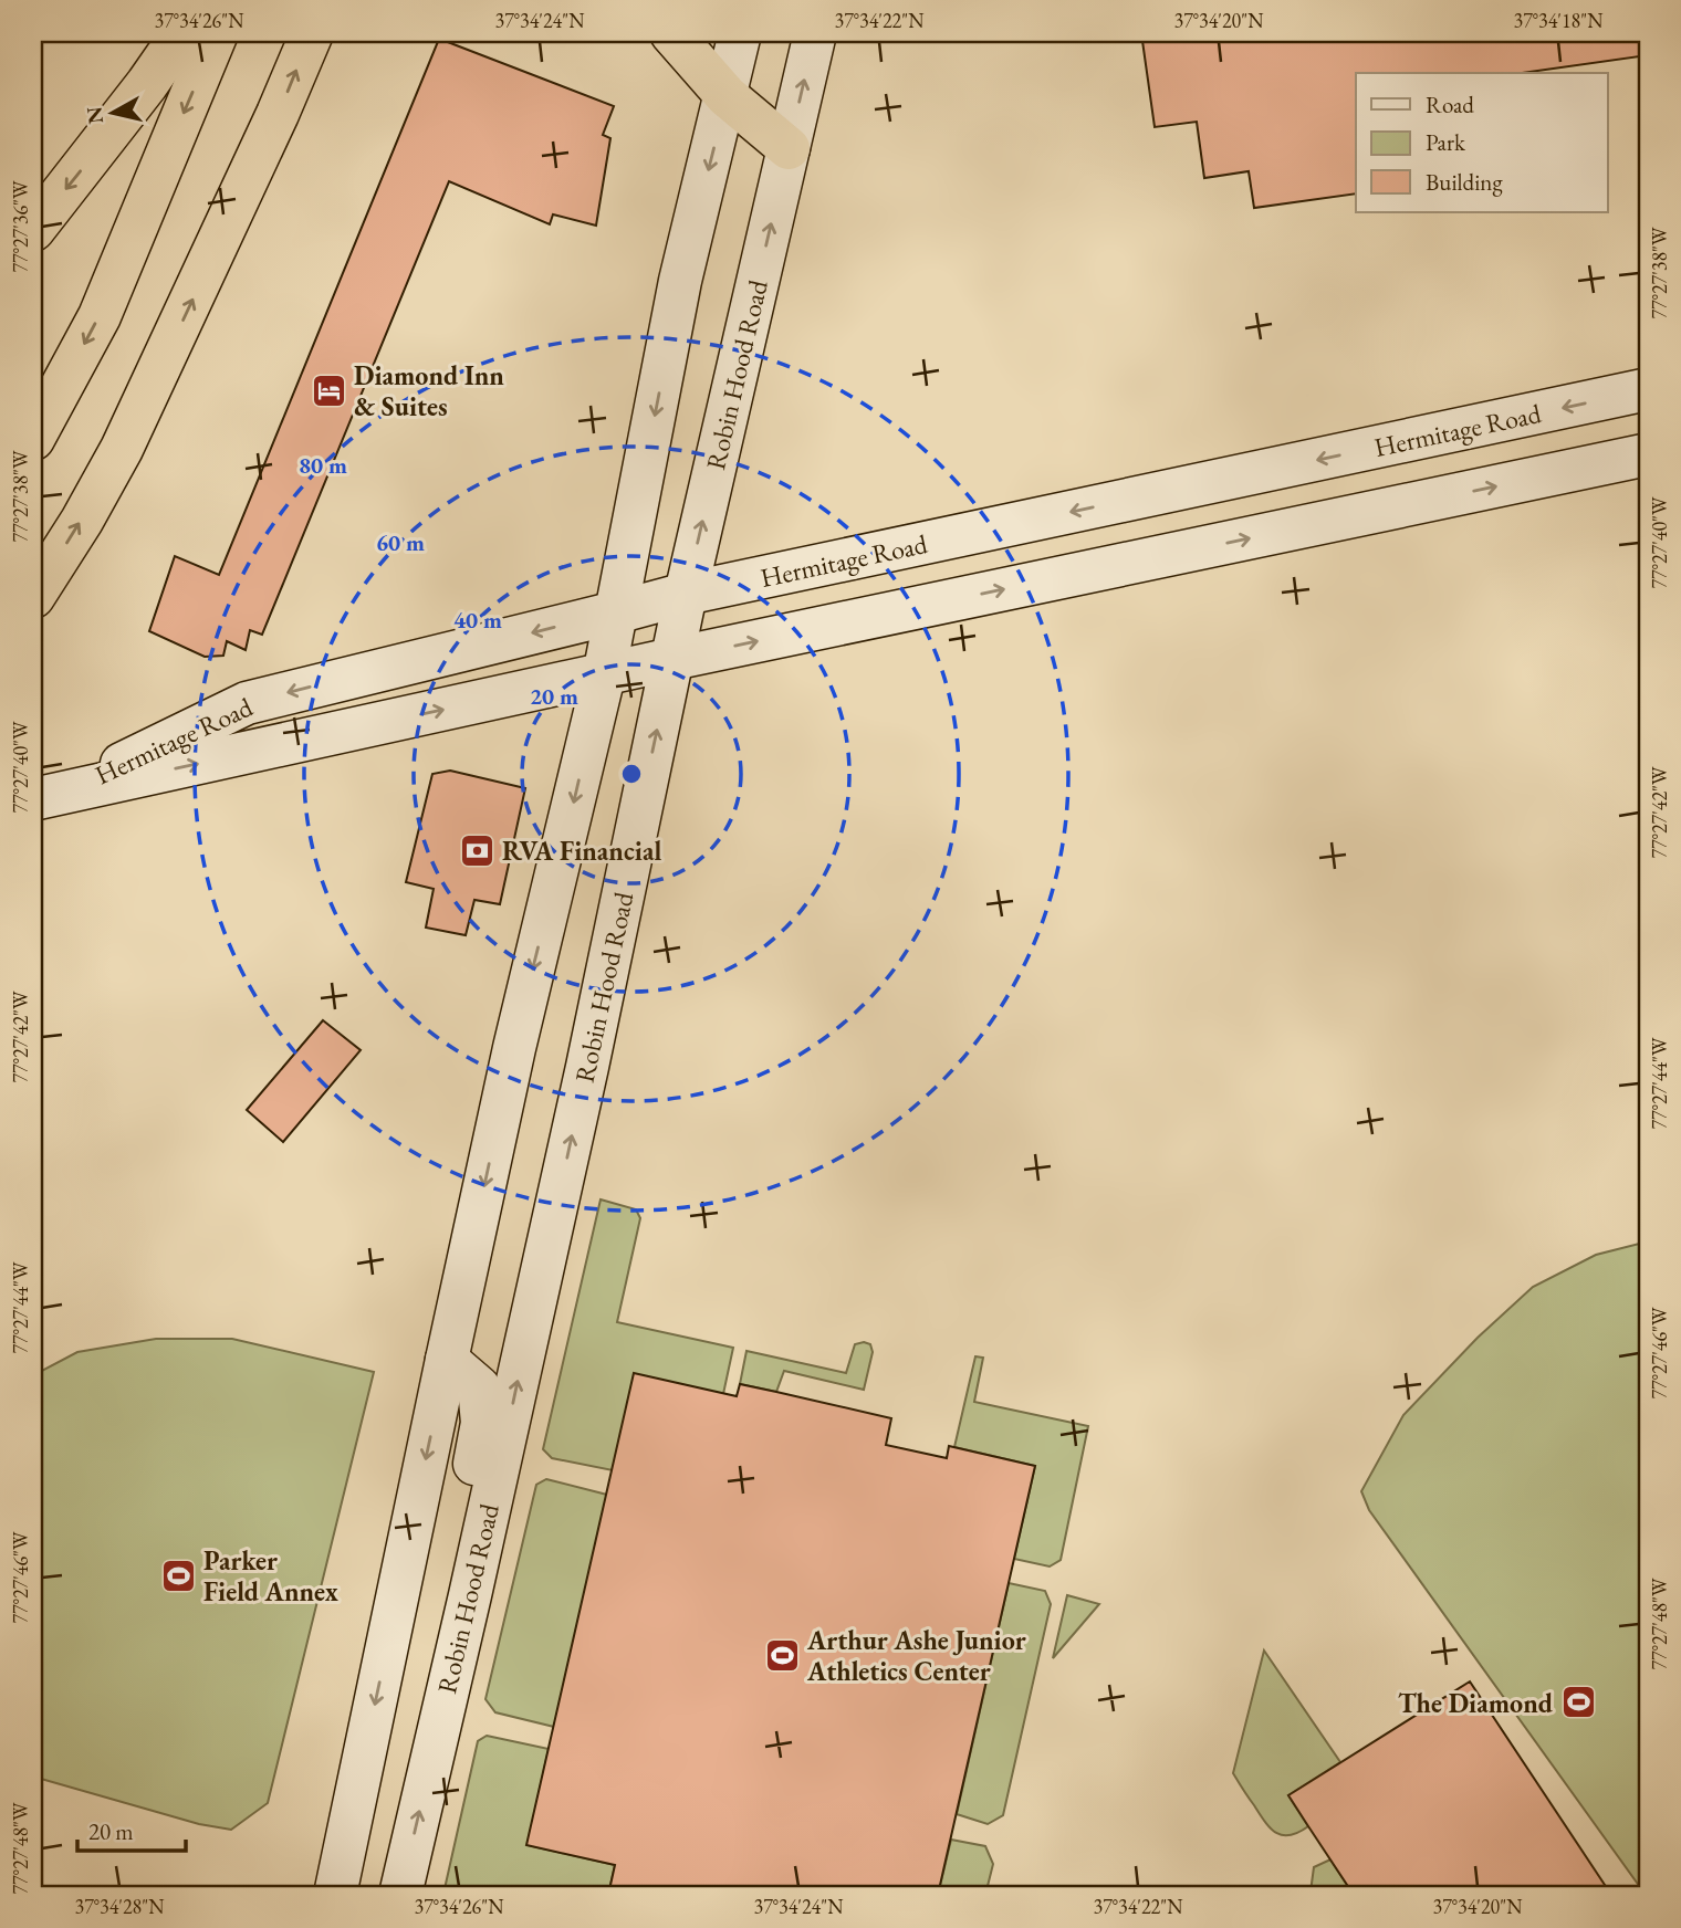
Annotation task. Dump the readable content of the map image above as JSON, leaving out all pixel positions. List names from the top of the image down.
{
  "streets": {
    "main road": ["Robin Hood Road", "Hermitage Road"]
  },
  "crossings": [
    ["Robin Hood Road", "Hermitage Road"]
  ],
  "places": {
    "hotel": ["Diamond Inn & Suites"],
    "bank": ["RVA Financial"],
    "sports": ["Parker Field Annex", "Arthur Ashe Junior Athletics Center", "The Diamond"]
  },
  "legend": ["Road", "Park", "Building"],
  "scale_bar": "20 m",
  "north": "left",
  "coordinates": [
    "37°34'26\"N",
    "37°34'24\"N",
    "37°34'22\"N",
    "37°34'20\"N",
    "37°34'18\"N",
    "77°27'36\"W",
    "77°27'38\"W",
    "77°27'40\"W",
    "77°27'42\"W",
    "77°27'44\"W",
    "77°27'46\"W",
    "77°27'48\"W",
    "37°34'28\"N"
  ],
  "rings": [
    "80 m",
    "60 m",
    "40 m",
    "20 m"
  ]
}
